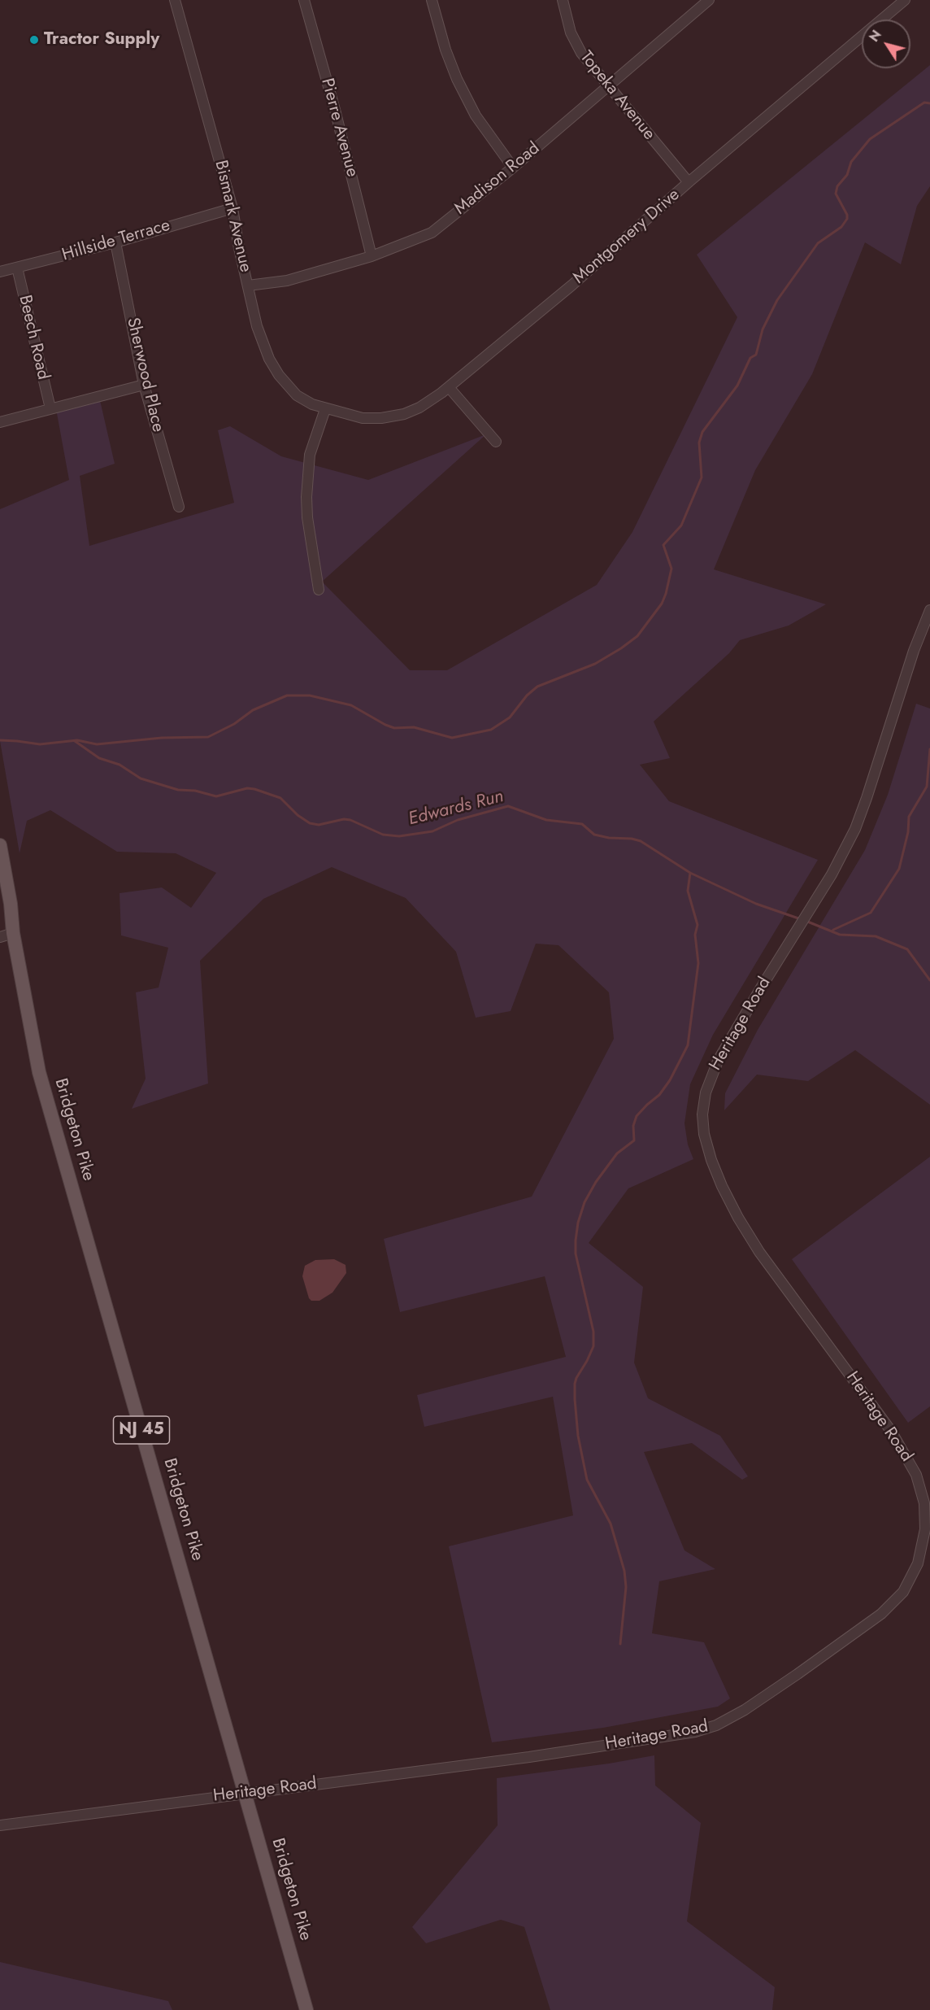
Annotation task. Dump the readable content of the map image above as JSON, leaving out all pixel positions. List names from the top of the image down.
{
  "streets": {
    "main road": ["Bridgeton Pike", "NJ 45"],
    "street": [
      "Topeka Avenue",
      "Pierre Avenue",
      "Madison Road",
      "Bismark Avenue",
      "Montgomery Drive",
      "Hillside Terrace",
      "Beech Road",
      "Sherwood Place",
      "Heritage Road"
    ]
  },
  "crossings": [
    ["Topeka Avenue", "Madison Road"],
    ["Topeka Avenue", "Montgomery Drive"],
    ["Pierre Avenue", "Madison Road"],
    ["Madison Road", "Bismark Avenue"],
    ["Bismark Avenue", "Montgomery Drive"],
    ["Bismark Avenue", "Hillside Terrace"],
    ["Hillside Terrace", "Beech Road"],
    ["Hillside Terrace", "Sherwood Place"],
    ["Heritage Road", "Bridgeton Pike"]
  ],
  "water": ["Edwards Run"],
  "places": ["Tractor Supply"],
  "north": "top left"
}
